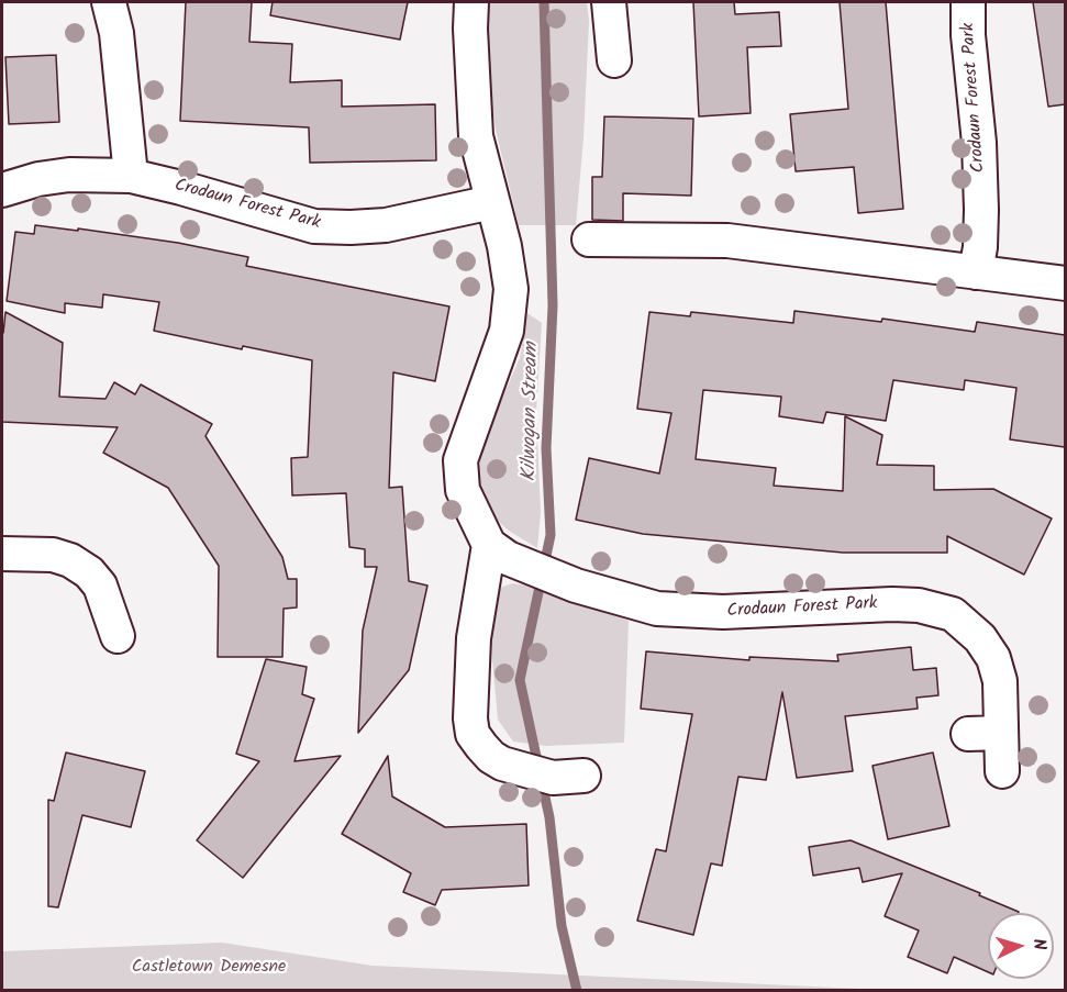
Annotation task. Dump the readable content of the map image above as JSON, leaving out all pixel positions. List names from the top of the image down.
{
  "streets": {
    "street": ["Crodaun Forest Park"]
  },
  "water": ["Kilwogan Stream"],
  "parks": ["Castletown Demesne"],
  "north": "right"
}
